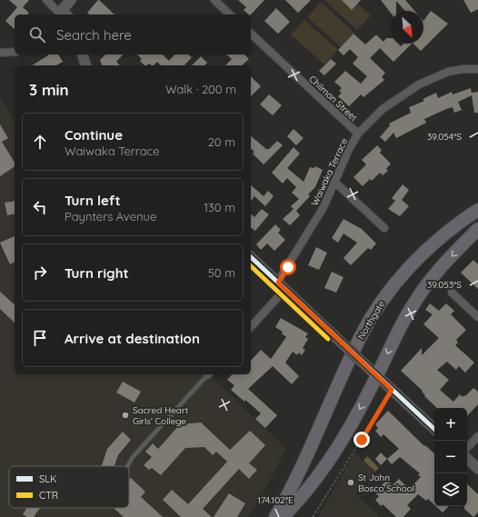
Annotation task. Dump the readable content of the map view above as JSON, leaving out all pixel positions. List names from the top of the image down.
{
  "streets": {
    "highway": ["Northgate"],
    "street": ["Chilman Street", "Waiwaka Terrace"]
  },
  "crossings": [
    ["Chilman Street", "Waiwaka Terrace"]
  ],
  "places": ["Sacred Heart Girls' College", "St John Bosco School"],
  "lines": ["transit line SLK", "transit line CTR"],
  "legend": ["SLK", "CTR"],
  "north": "bottom right",
  "page": {
    "search": "Search here",
    "heading": ["3 min", "Walk · 200 m"],
    "list": [
      ["Continue", "Waiwaka Terrace", "20 m"],
      ["Turn left", "Paynters Avenue", "130 m"],
      ["Turn right", "50 m"],
      "Arrive at destination"
    ],
    "map_buttons": ["+", "−"]
  },
  "coordinates": ["39.054°S", "39.053°S", "174.102°E"]
}
